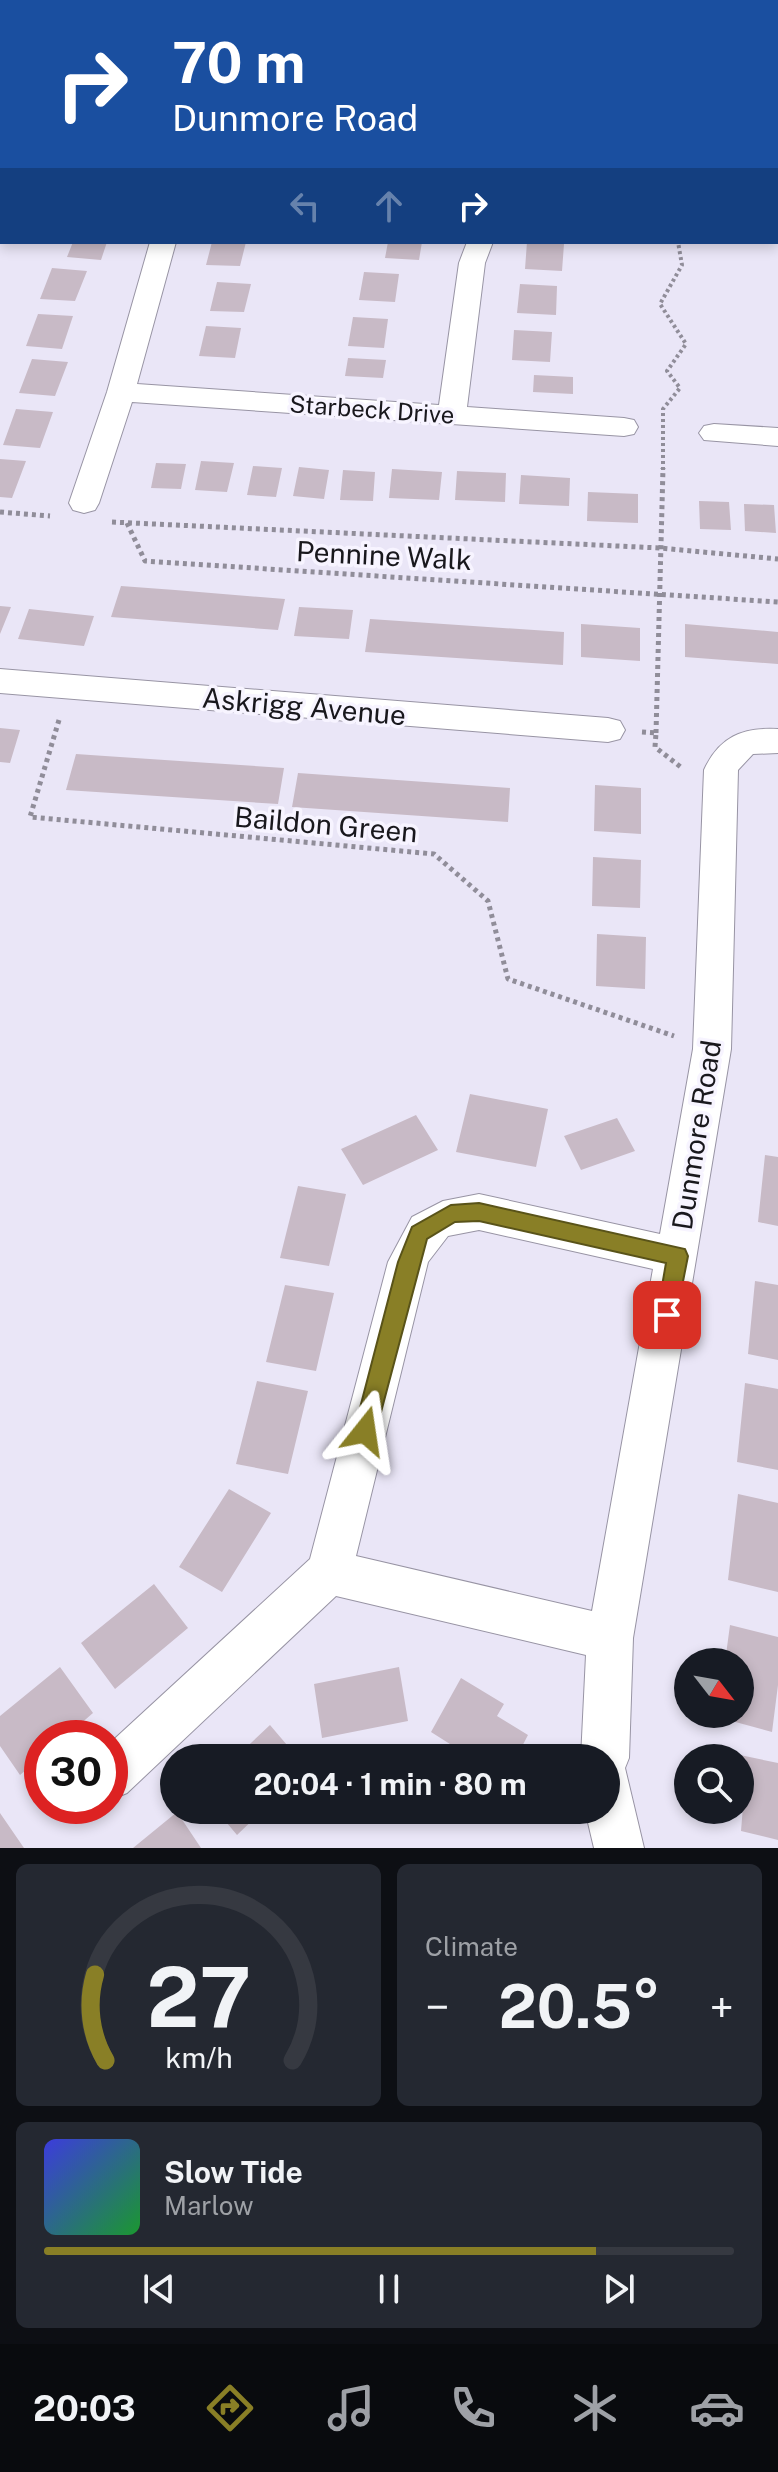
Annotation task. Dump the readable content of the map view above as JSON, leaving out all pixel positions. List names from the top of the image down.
{
  "streets": {
    "street": ["Starbeck Drive", "Askrigg Avenue", "Dunmore Road"],
    "path": ["Pennine Walk", "Baildon Green"]
  },
  "crossings": [
    ["Askrigg Avenue", "Baildon Green"],
    ["Baildon Green", "Dunmore Road"]
  ],
  "north": "bottom right",
  "page": {
    "turn": ["70 m", "Dunmore Road"],
    "limit": "30",
    "trip": "20:04 · 1 min · 80 m",
    "tile": "Climate",
    "heat": ["−", "20.5°", "+"],
    "song": ["Slow Tide", "Marlow"],
    "tabs": "20:03",
    "gauge": ["27", "km/h"]
  }
}
